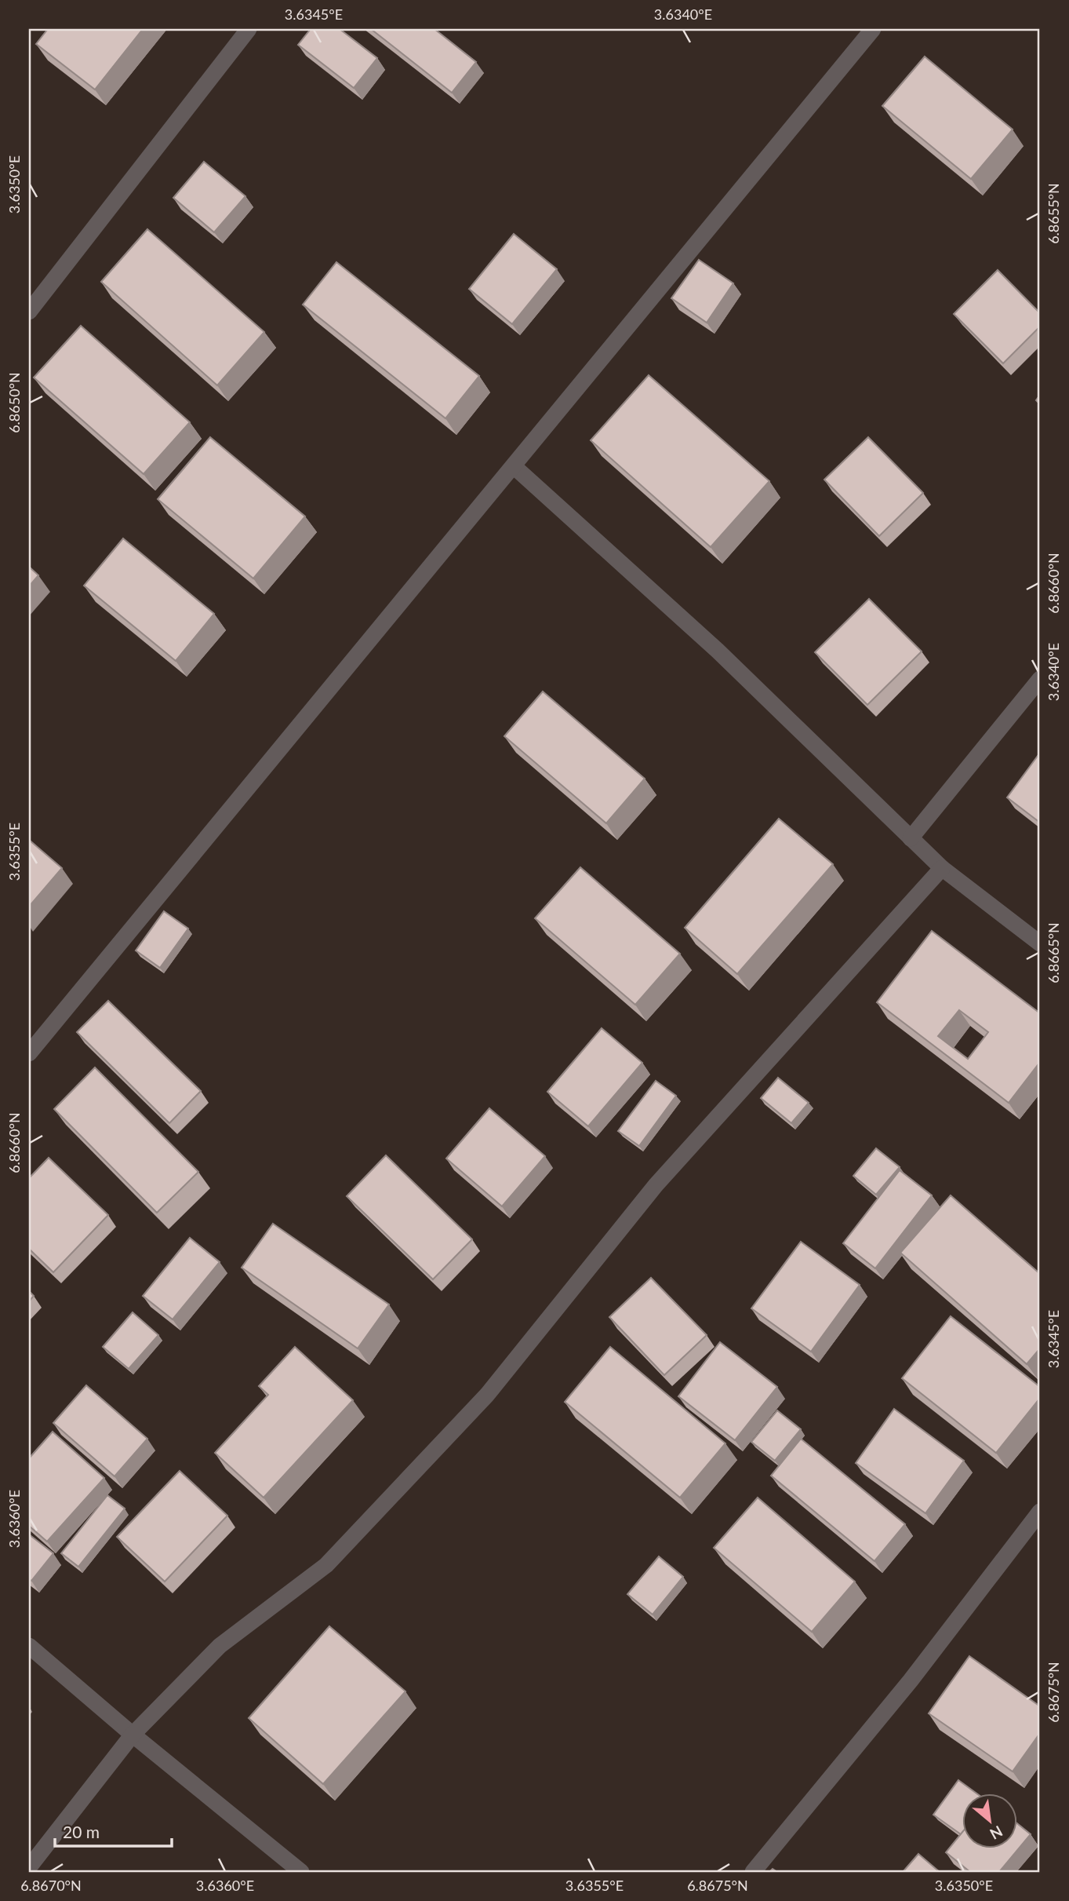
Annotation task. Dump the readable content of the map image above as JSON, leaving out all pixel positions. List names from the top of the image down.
{
  "scale_bar": "20 m",
  "north": "bottom right",
  "coordinates": [
    "3.6345°E",
    "3.6340°E",
    "3.6350°E",
    "6.8655°N",
    "6.8650°N",
    "6.8660°N",
    "3.6355°E",
    "6.8665°N",
    "3.6360°E",
    "6.8675°N",
    "6.8670°N"
  ]
}
